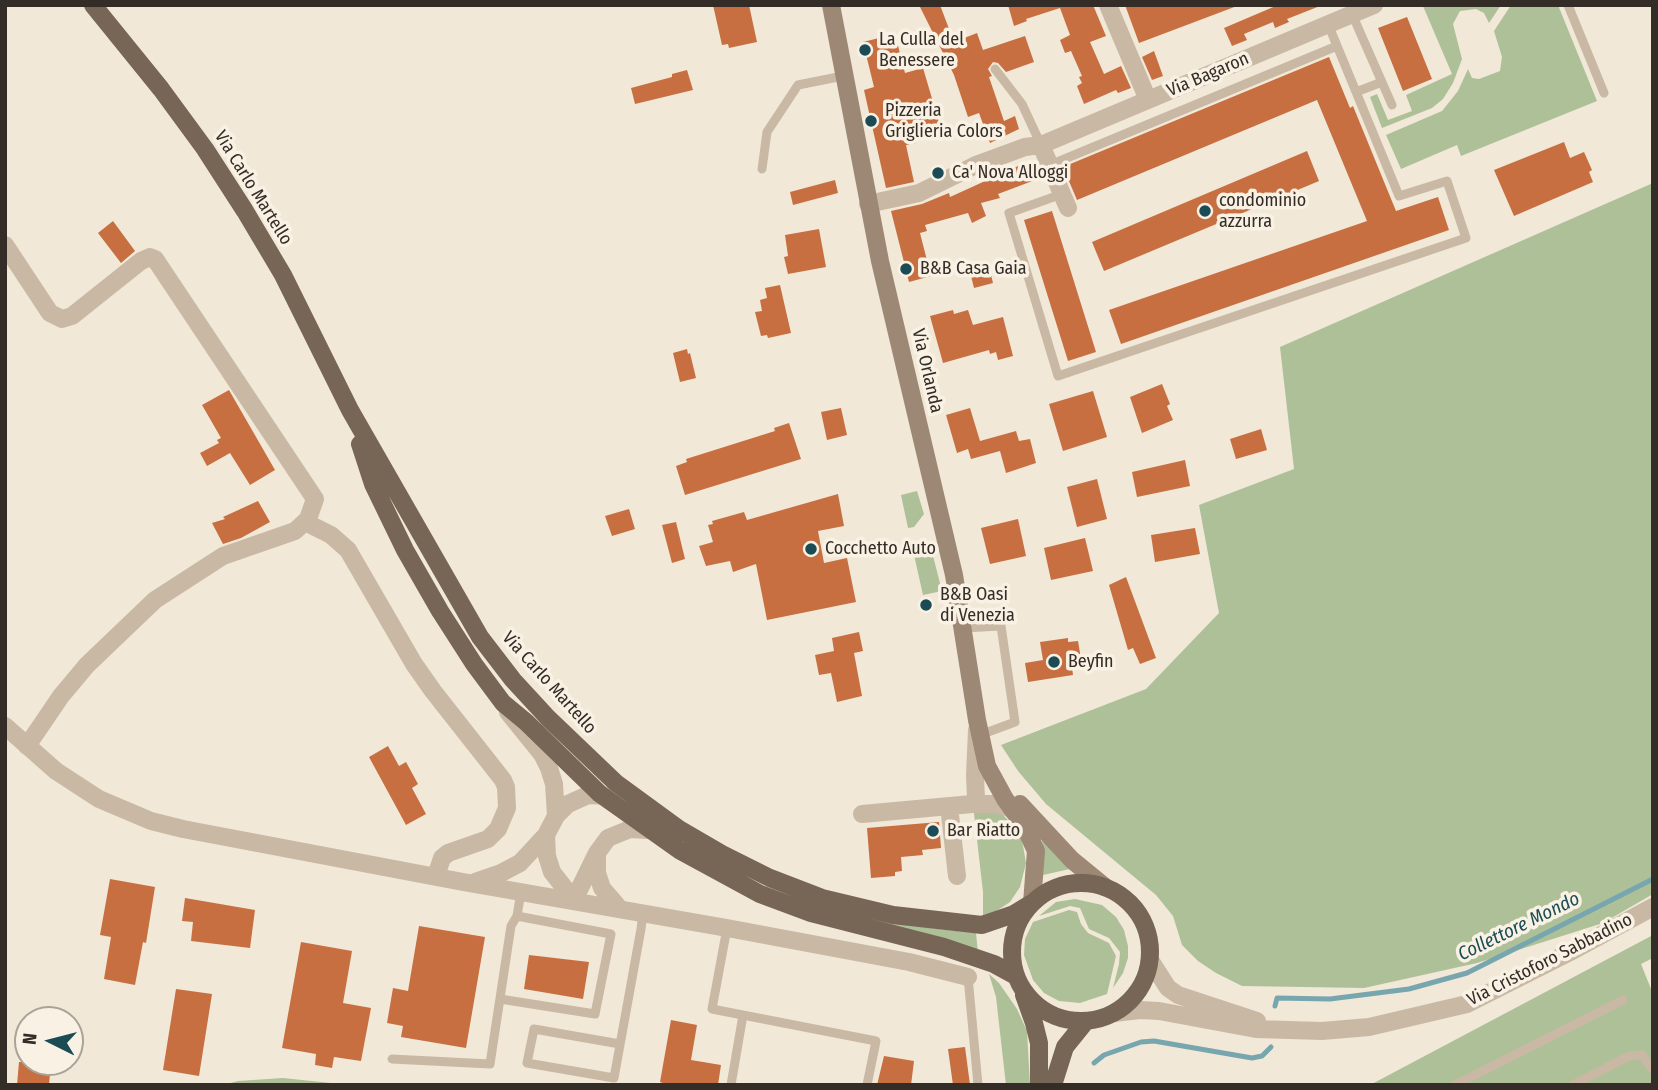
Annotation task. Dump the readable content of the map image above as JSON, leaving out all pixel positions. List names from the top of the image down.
{
  "streets": {
    "main road": ["Via Carlo Martello", "Via Orlanda"],
    "street": ["Via Bagaron", "Via Cristoforo Sabbadino"]
  },
  "crossings": [
    ["Via Bagaron", "Via Orlanda"],
    ["Via Carlo Martello", "Via Orlanda"],
    ["Via Carlo Martello", "Via Cristoforo Sabbadino"],
    ["Via Orlanda", "Via Cristoforo Sabbadino"]
  ],
  "water": ["Collettore Mondo"],
  "places": [
    "La Culla del Benessere",
    "Pizzeria Griglieria Colors",
    "Ca' Nova Alloggi",
    "condominio azzurra",
    "B&B Casa Gaia",
    "Cocchetto Auto",
    "B&B Oasi di Venezia",
    "Beyfin",
    "Bar Riatto"
  ],
  "north": "left"
}
